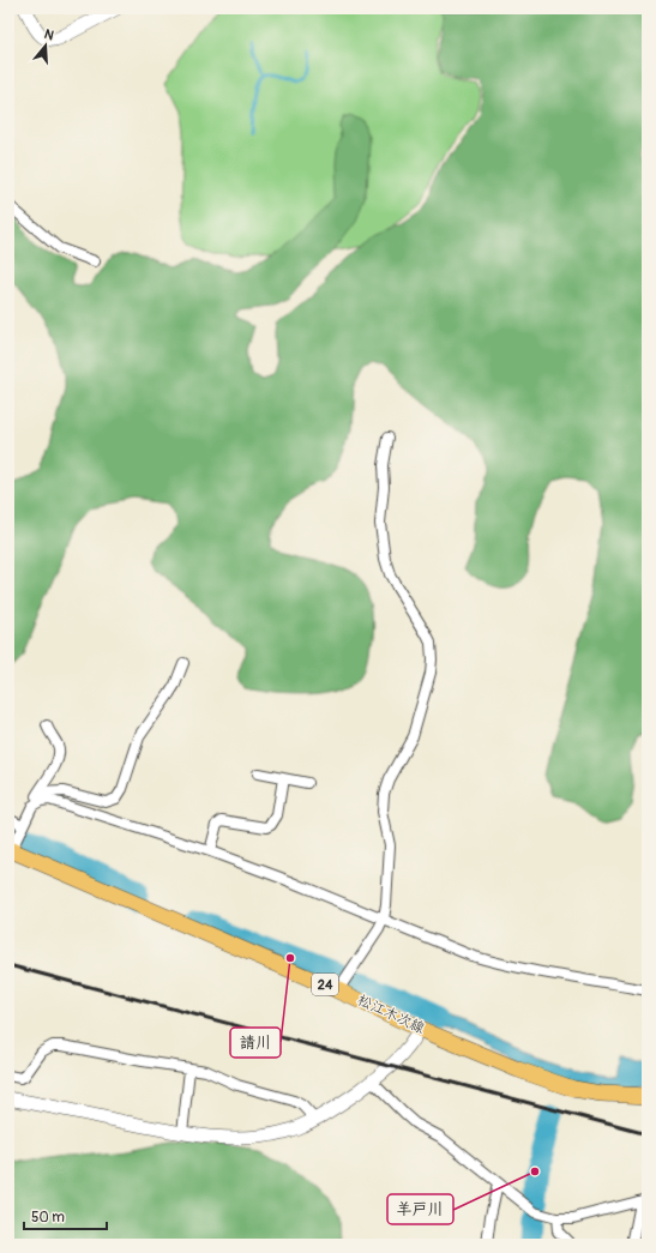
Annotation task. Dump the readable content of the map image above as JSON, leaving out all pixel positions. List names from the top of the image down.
{
  "streets": {
    "main road": ["24", "松江木次線"]
  },
  "places": ["請川", "羊戸川"],
  "scale_bar": "50 m",
  "north": "top"
}
